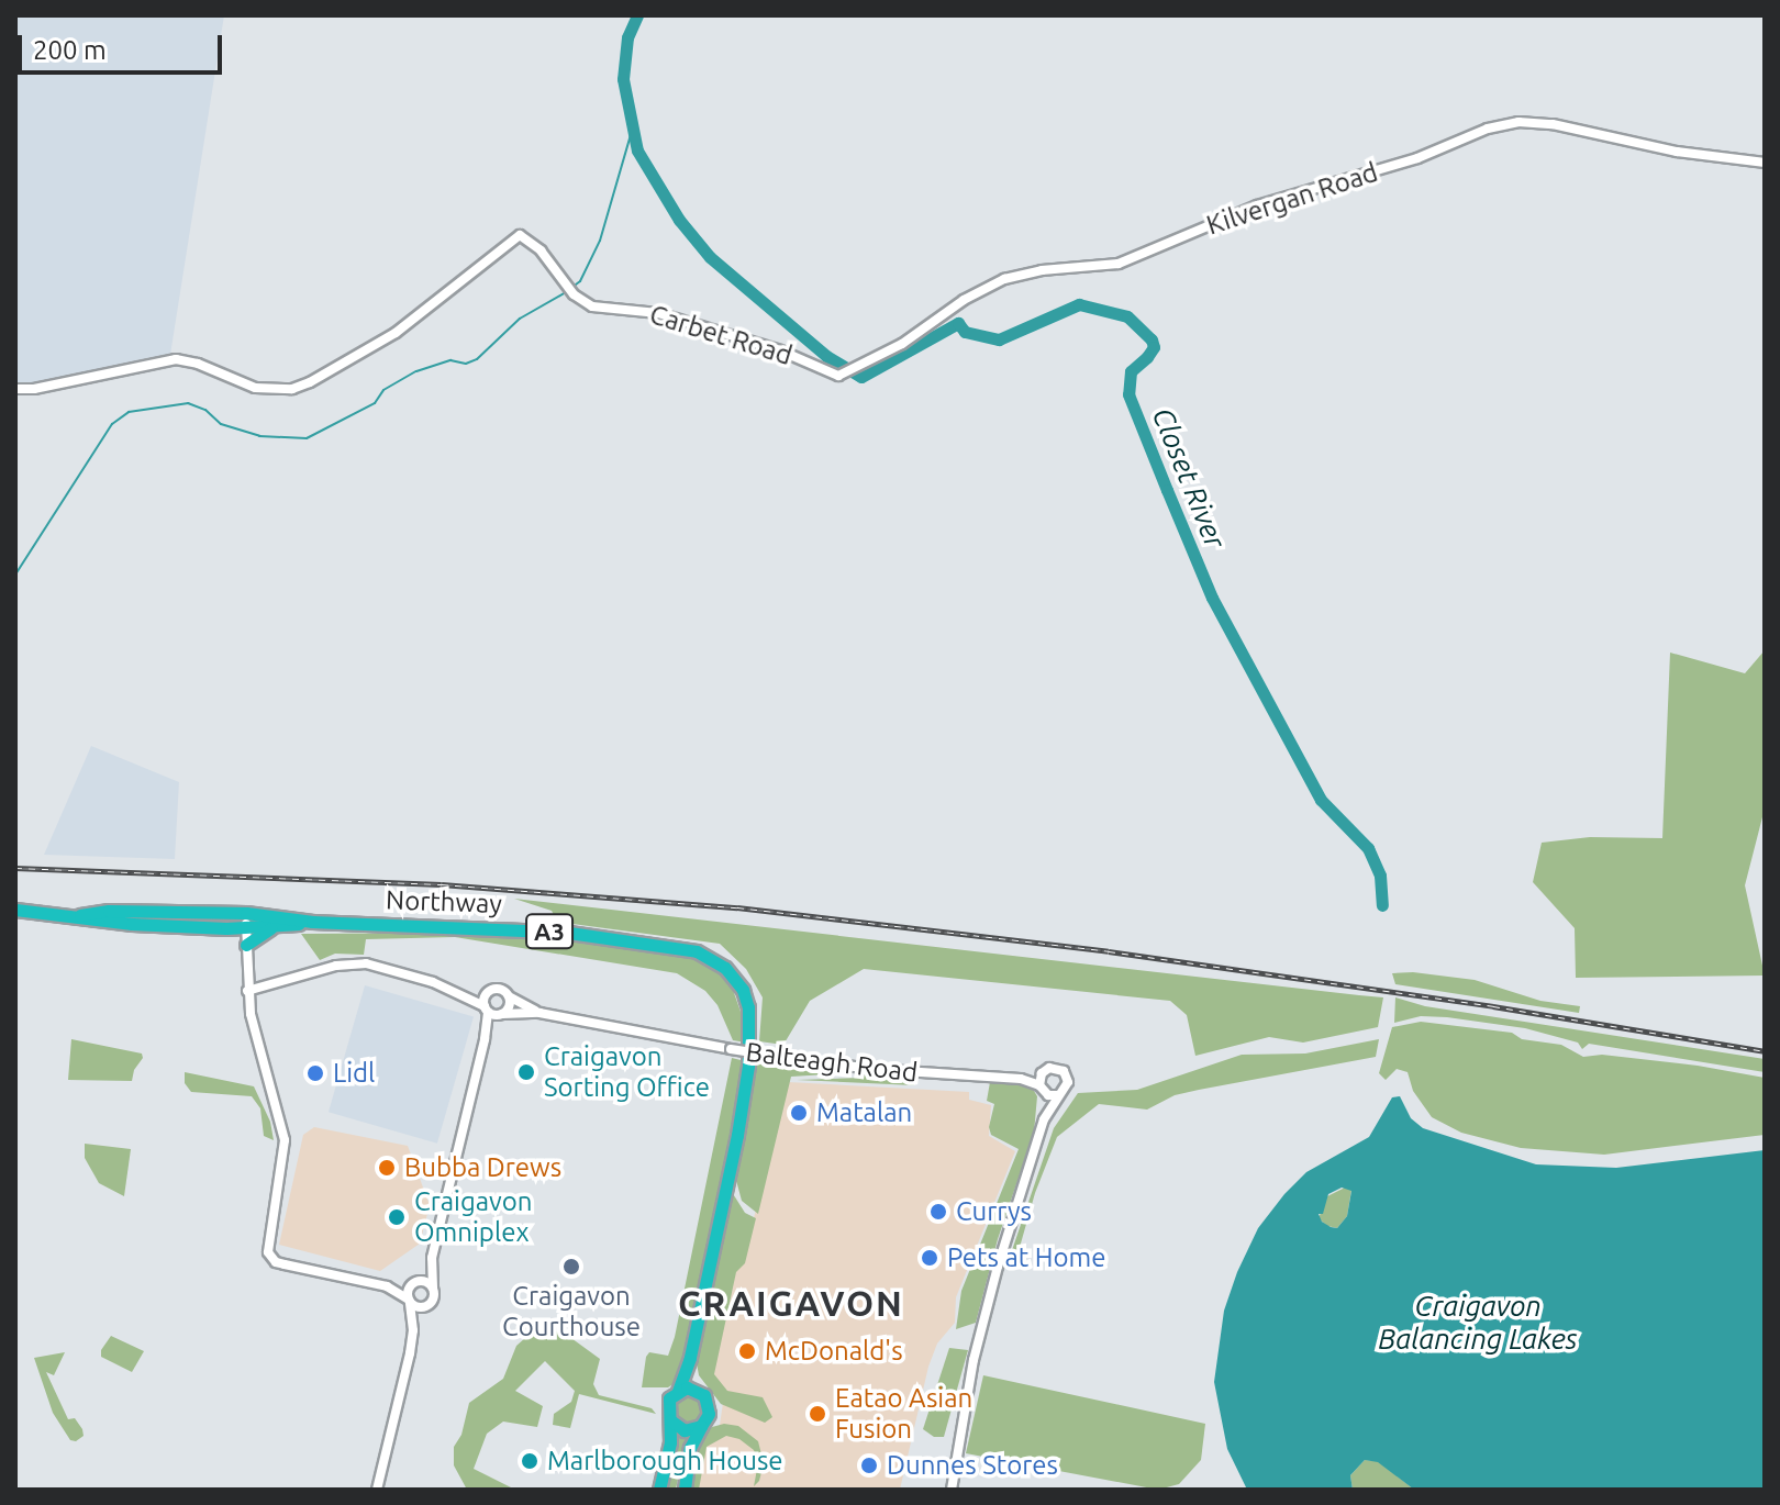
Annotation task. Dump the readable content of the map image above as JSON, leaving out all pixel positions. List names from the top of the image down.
{
  "streets": {
    "highway": ["Northway", "A3"],
    "street": ["Kilvergan Road", "Carbet Road", "Balteagh Road"]
  },
  "crossings": [
    ["Kilvergan Road", "Carbet Road"],
    ["Northway", "A3"]
  ],
  "districts": ["CRAIGAVON"],
  "water": ["Closet River", "Craigavon Balancing Lakes"],
  "places": [
    "Craigavon Sorting Office",
    "Lidl",
    "Matalan",
    "Bubba Drews",
    "Currys",
    "Craigavon Omniplex",
    "Pets at Home",
    "Craigavon Courthouse",
    "McDonald's",
    "Eatao Asian Fusion",
    "Marlborough House",
    "Dunnes Stores"
  ],
  "scale_bar": "200 m"
}
